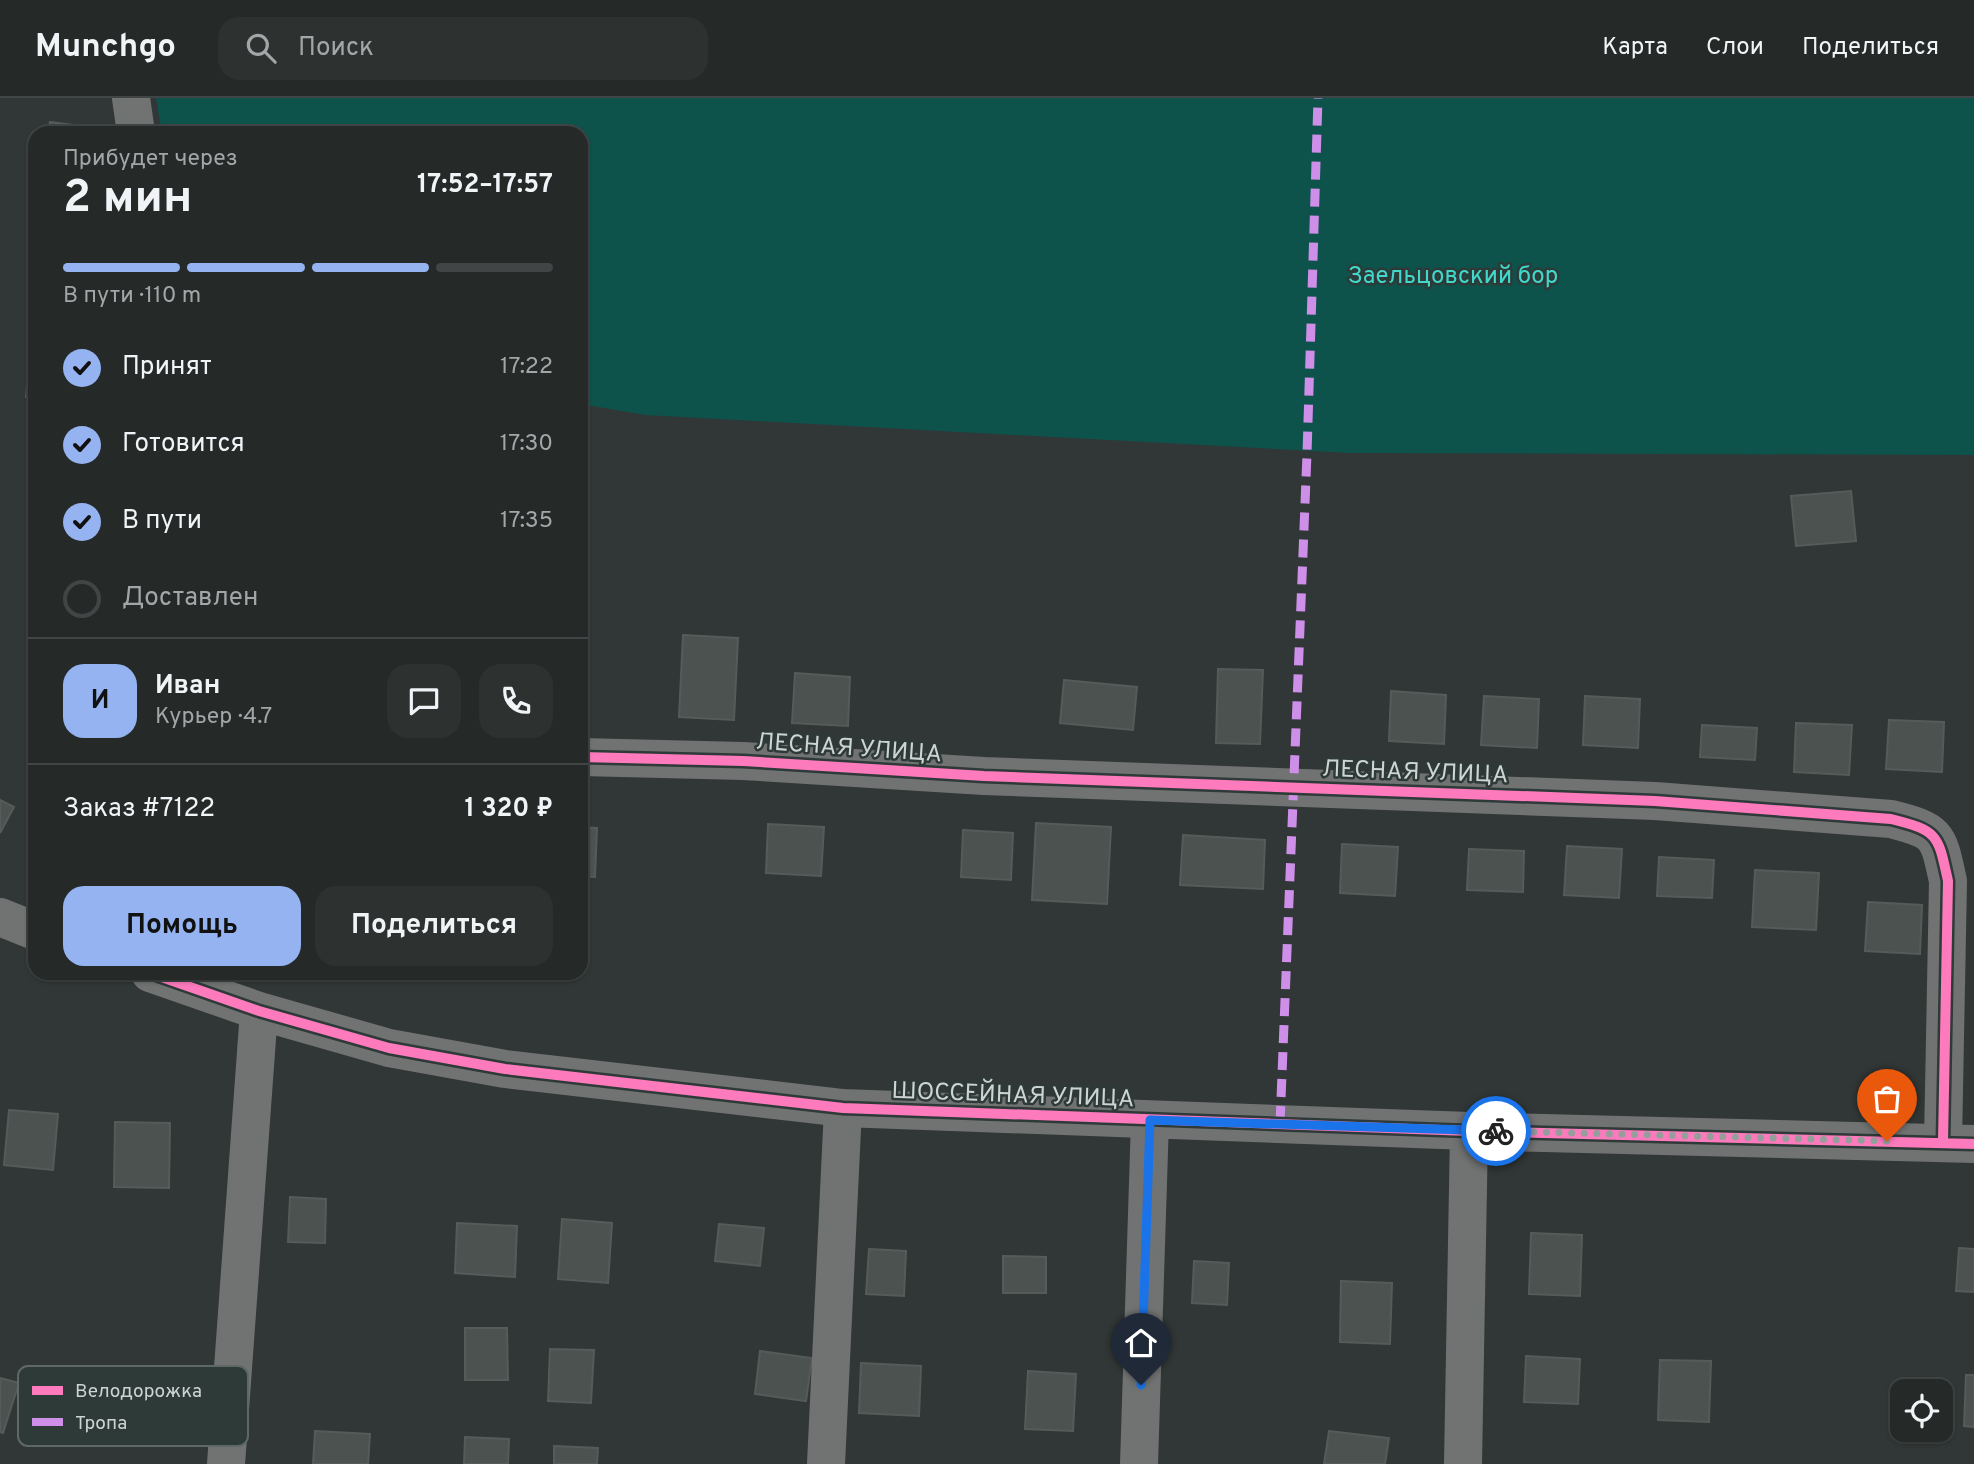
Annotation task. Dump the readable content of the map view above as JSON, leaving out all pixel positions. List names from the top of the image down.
{
  "streets": {
    "street": ["ЛЕСНАЯ УЛИЦА", "ШОССЕЙНАЯ УЛИЦА"]
  },
  "crossings": [
    ["ЛЕСНАЯ УЛИЦА", "ШОССЕЙНАЯ УЛИЦА"]
  ],
  "parks": ["Заельцовский бор"],
  "legend": ["Велодорожка", "Тропа"],
  "page": {
    "header": "Munchgo",
    "search": "Поиск",
    "nav": ["Карта", "Слои", "Поделиться"],
    "heading": ["2 мин", "Прибудет через", "17:52–17:57"],
    "panel": [
      "Иван",
      "Курьер · 4.7",
      "Заказ #7122",
      "1 320 ₽"
    ],
    "bar": "В пути · 110 m",
    "list": [
      ["Принят", "17:22"],
      ["Готовится", "17:30"],
      ["В пути", "17:35"],
      "Доставлен"
    ],
    "round": "И",
    "buttons": ["Помощь", "Поделиться"]
  }
}
